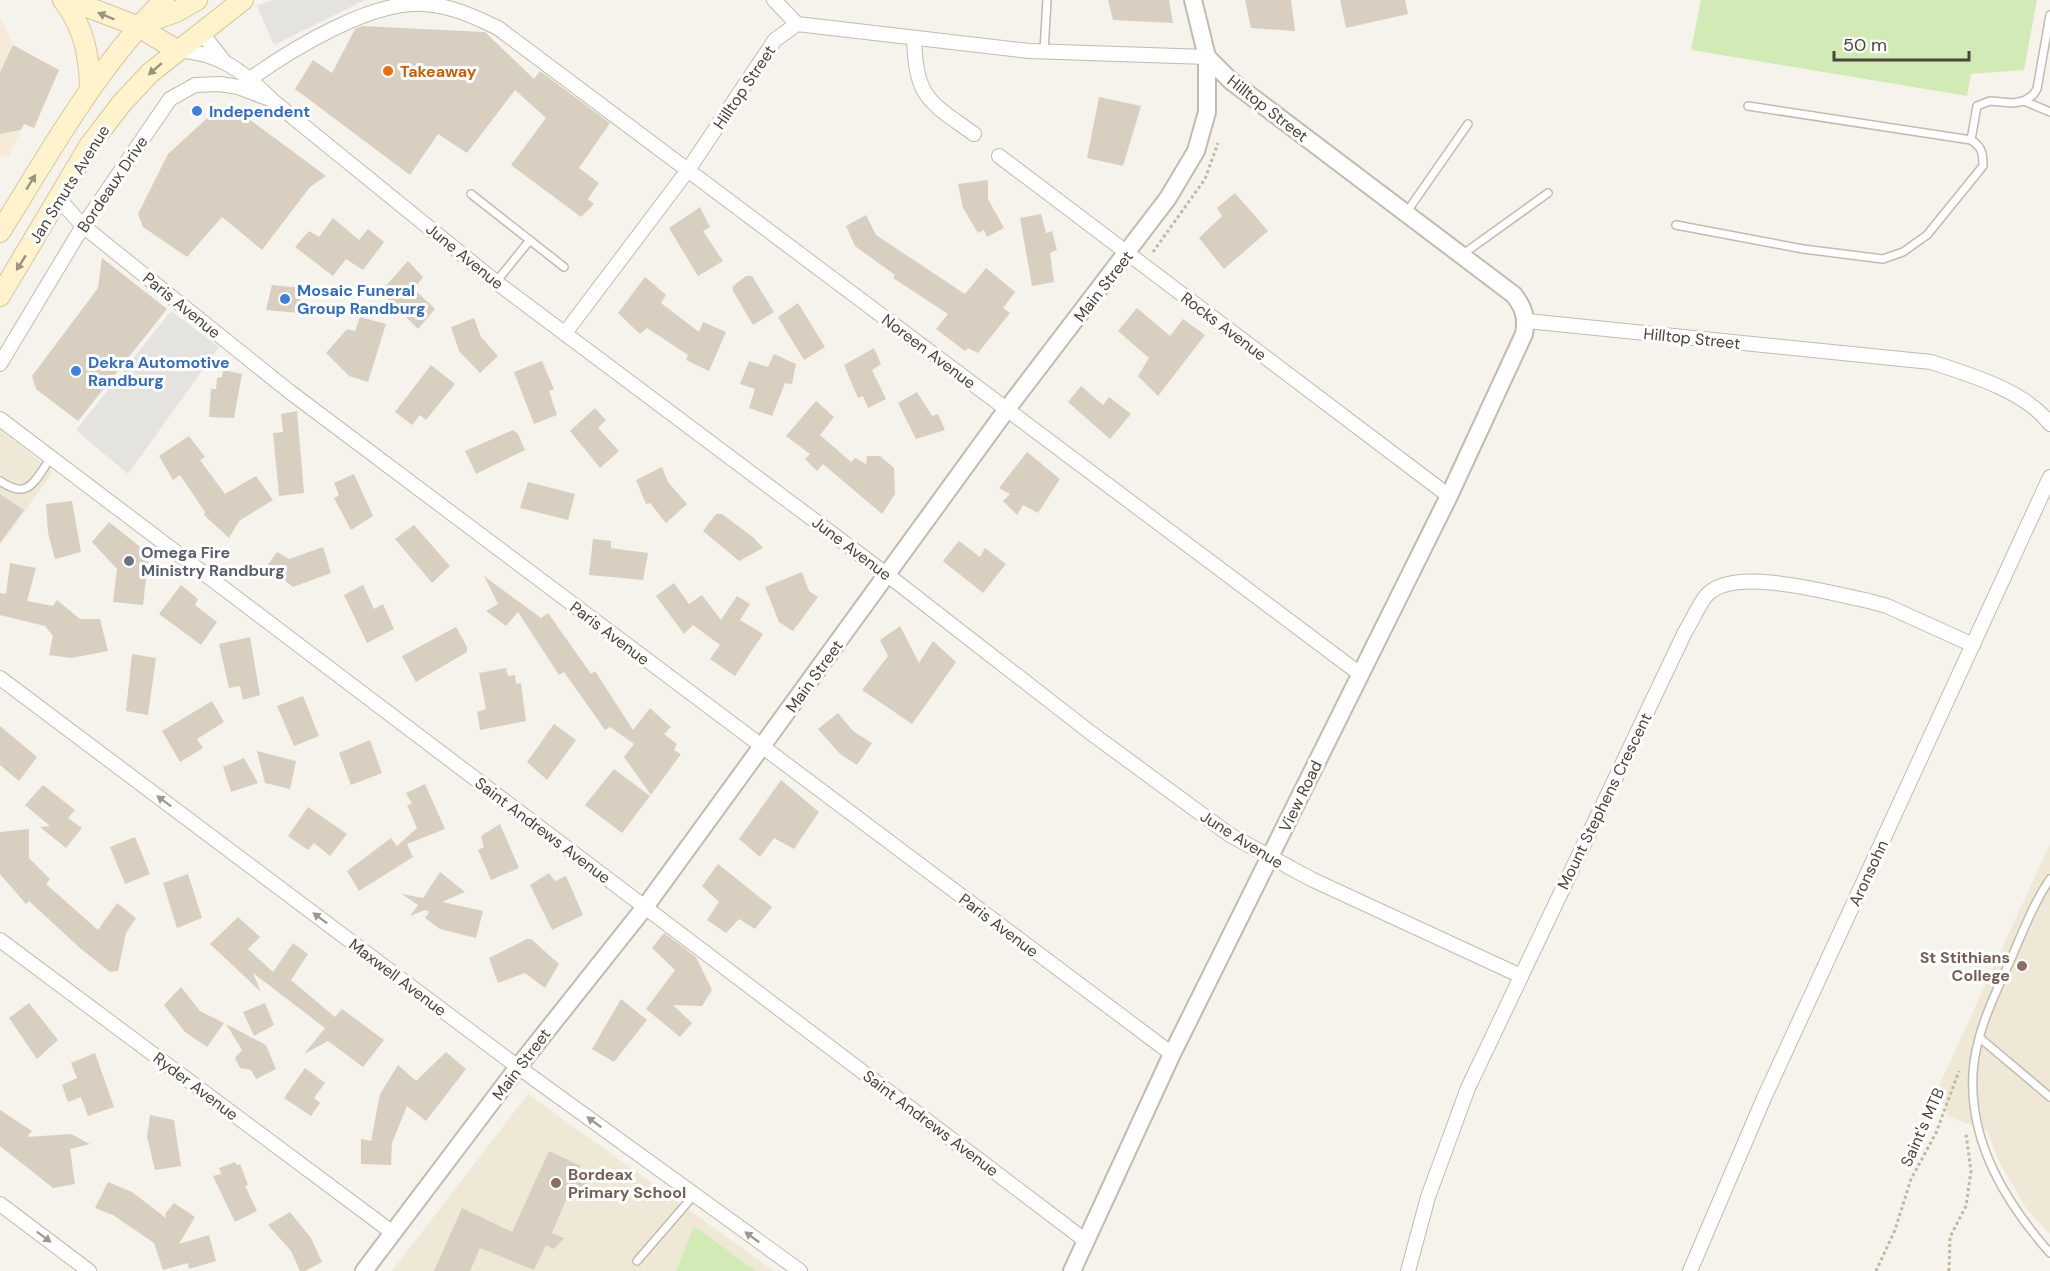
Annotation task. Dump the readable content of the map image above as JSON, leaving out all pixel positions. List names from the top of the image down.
{
  "streets": {
    "main road": ["Jan Smuts Avenue"],
    "street": [
      "Hilltop Street",
      "Bordeaux Drive",
      "June Avenue",
      "Main Street",
      "Paris Avenue",
      "Rocks Avenue",
      "Noreen Avenue",
      "View Road",
      "Mount Stephens Crescent",
      "Saint Andrews Avenue",
      "Aronsohn",
      "Maxwell Avenue",
      "Ryder Avenue"
    ],
    "path": ["Saint's MTB"]
  },
  "crossings": [
    ["Hilltop Street", "June Avenue"],
    ["Hilltop Street", "Main Street"],
    ["Hilltop Street", "Noreen Avenue"],
    ["Hilltop Street", "View Road"],
    ["Jan Smuts Avenue", "June Avenue"],
    ["Jan Smuts Avenue", "Paris Avenue"],
    ["Bordeaux Drive", "June Avenue"],
    ["Bordeaux Drive", "Paris Avenue"],
    ["June Avenue", "Main Street"],
    ["June Avenue", "Noreen Avenue"],
    ["June Avenue", "View Road"],
    ["June Avenue", "Mount Stephens Crescent"],
    ["Main Street", "Paris Avenue"],
    ["Main Street", "Rocks Avenue"],
    ["Main Street", "Noreen Avenue"],
    ["Main Street", "Saint Andrews Avenue"],
    ["Main Street", "Maxwell Avenue"],
    ["Main Street", "Ryder Avenue"],
    ["Paris Avenue", "View Road"],
    ["Rocks Avenue", "View Road"],
    ["Noreen Avenue", "View Road"],
    ["View Road", "Saint Andrews Avenue"],
    ["Mount Stephens Crescent", "Aronsohn"]
  ],
  "one_way": ["Maxwell Avenue"],
  "places": [
    "Takeaway",
    "Independent",
    "Mosaic Funeral Group Randburg",
    "Dekra Automotive Randburg",
    "Omega Fire Ministry Randburg",
    "St Stithians College",
    "Bordeax Primary School"
  ],
  "scale_bar": "50 m"
}
